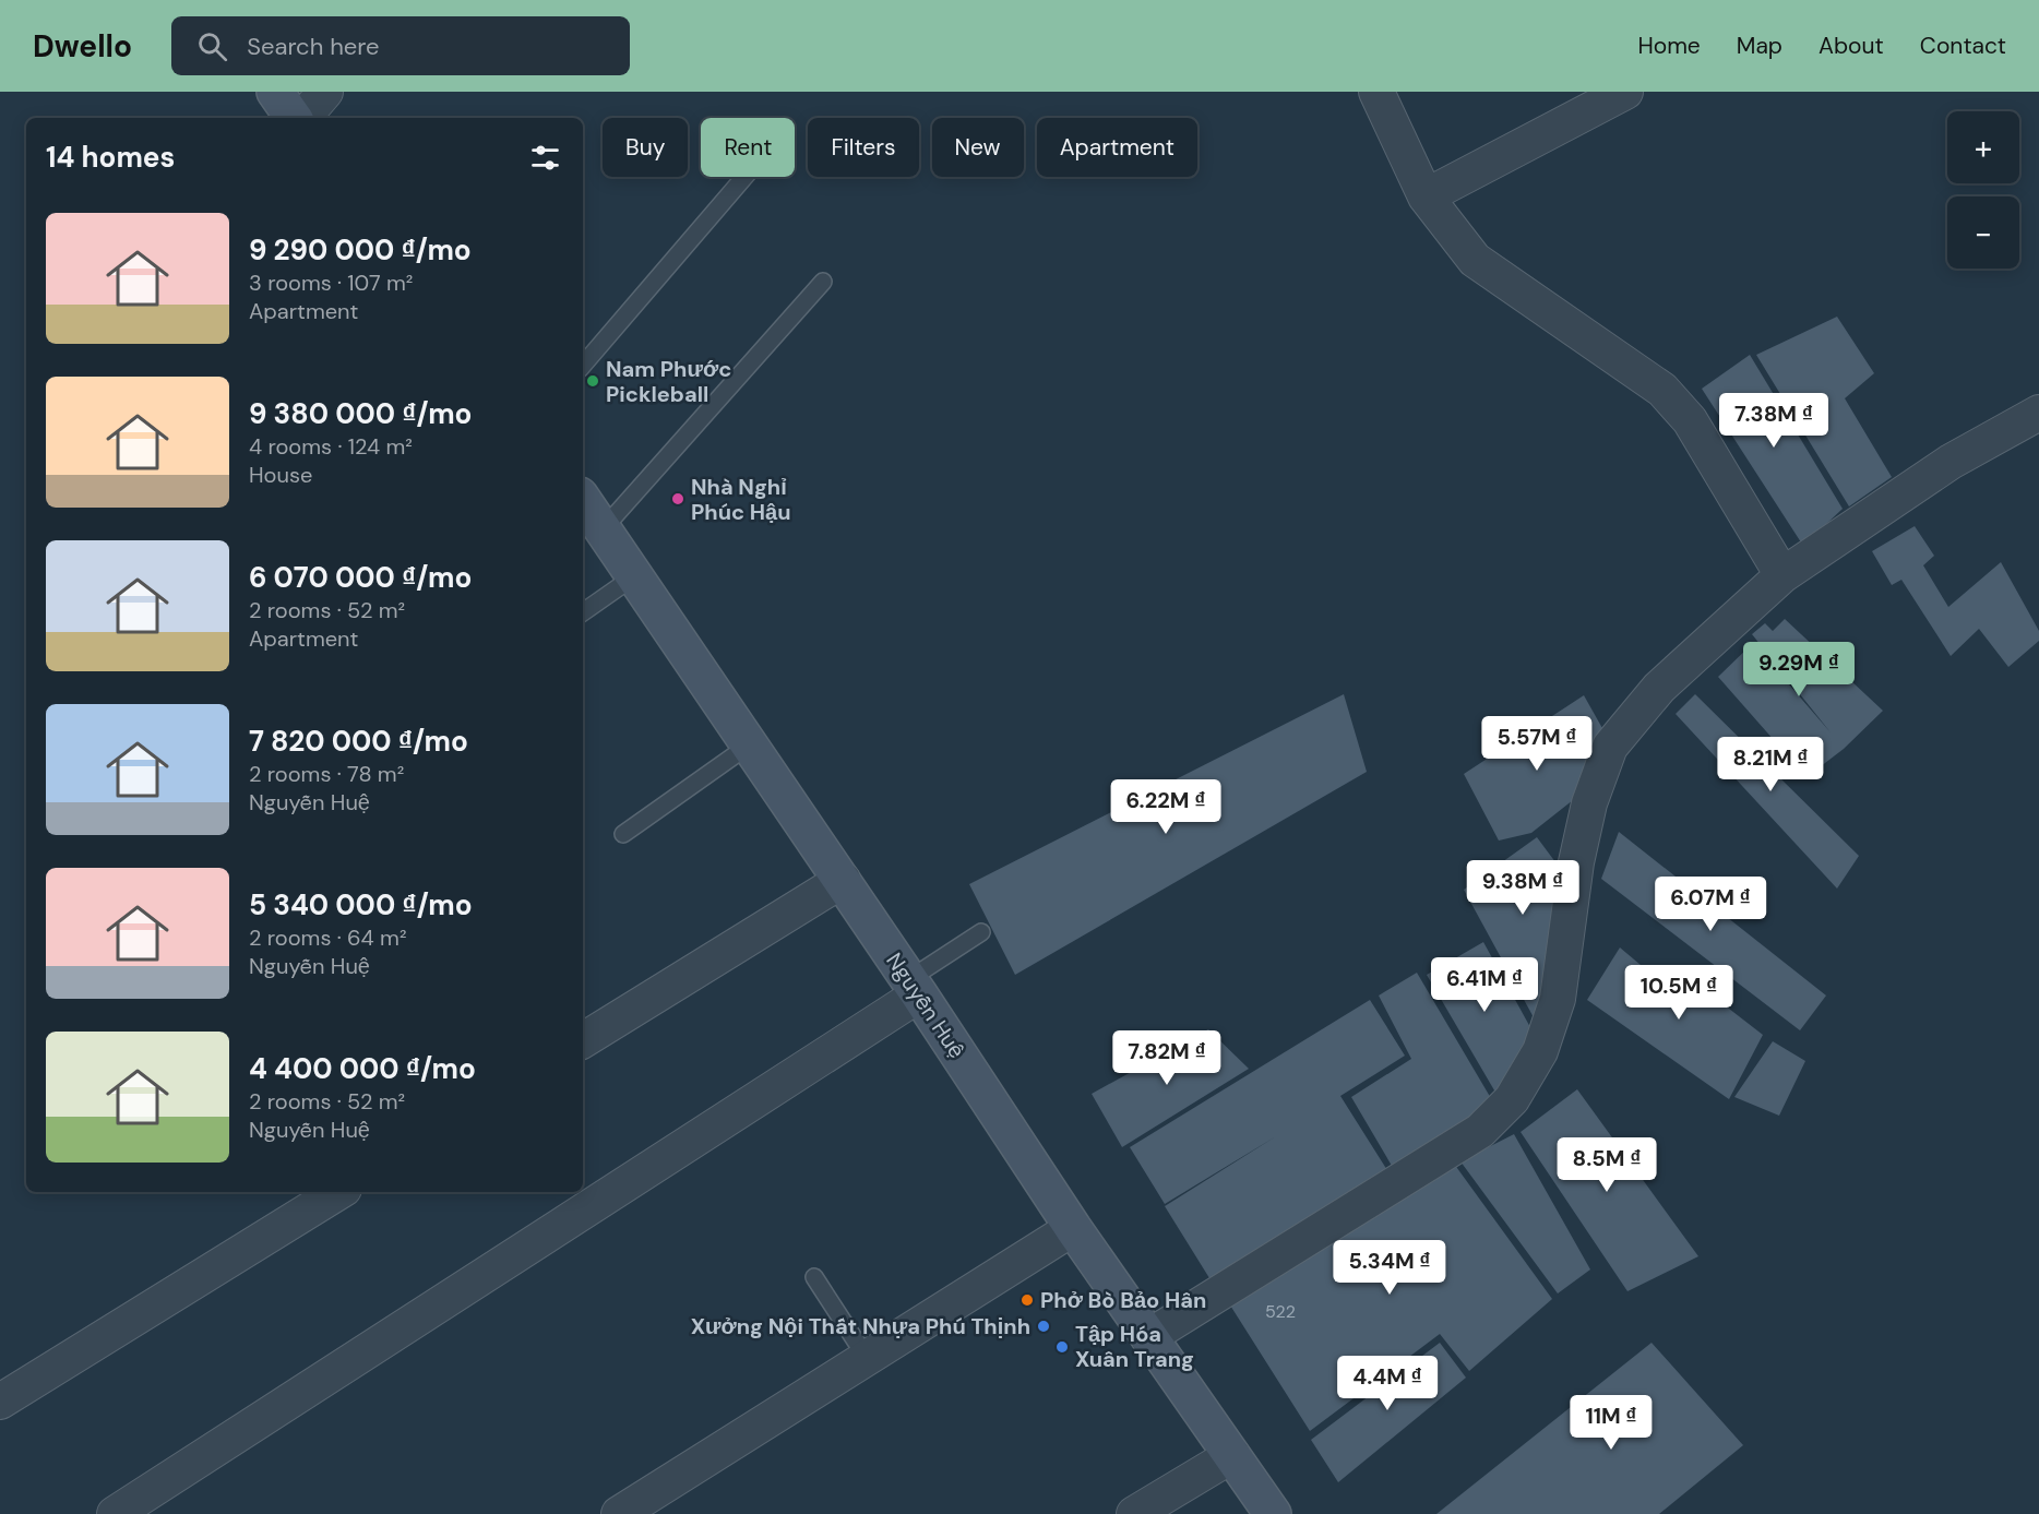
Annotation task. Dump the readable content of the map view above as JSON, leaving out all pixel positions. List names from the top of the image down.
{
  "streets": {
    "street": ["Nguyễn Huệ"]
  },
  "places": [
    "Nam Phước Pickleball",
    "Nhà Nghỉ Phúc Hậu",
    "Phở Bò Bảo Hân",
    "Xưởng Nội Thất Nhựa Phú Thịnh",
    "Tập Hóa Xuân Trang"
  ],
  "house_numbers": ["522"],
  "page": {
    "header": "Dwello",
    "search": "Search here",
    "nav": [
      "Home",
      "Map",
      "About",
      "Contact"
    ],
    "map_buttons": ["+", "−"],
    "chip": [
      "Buy",
      "Rent",
      "Filters",
      "New",
      "Apartment"
    ],
    "heading": "14 homes",
    "list": [
      {
        "name": "9 290 000 ₫/mo",
        "note": "3 rooms · 107 m² · Apartment"
      },
      {
        "name": "9 380 000 ₫/mo",
        "note": "4 rooms · 124 m² · House"
      },
      {
        "name": "6 070 000 ₫/mo",
        "note": "2 rooms · 52 m² · Apartment"
      },
      {
        "name": "7 820 000 ₫/mo",
        "note": "2 rooms · 78 m² · Nguyễn Huệ"
      },
      {
        "name": "5 340 000 ₫/mo",
        "note": "2 rooms · 64 m² · Nguyễn Huệ"
      },
      {
        "name": "4 400 000 ₫/mo",
        "note": "2 rooms · 52 m² · Nguyễn Huệ"
      }
    ],
    "price": [
      "7.38M ₫",
      "9.29M ₫",
      "5.57M ₫",
      "8.21M ₫",
      "6.22M ₫",
      "9.38M ₫",
      "6.07M ₫",
      "6.41M ₫",
      "10.5M ₫",
      "7.82M ₫",
      "8.5M ₫",
      "5.34M ₫",
      "4.4M ₫",
      "11M ₫"
    ]
  }
}
